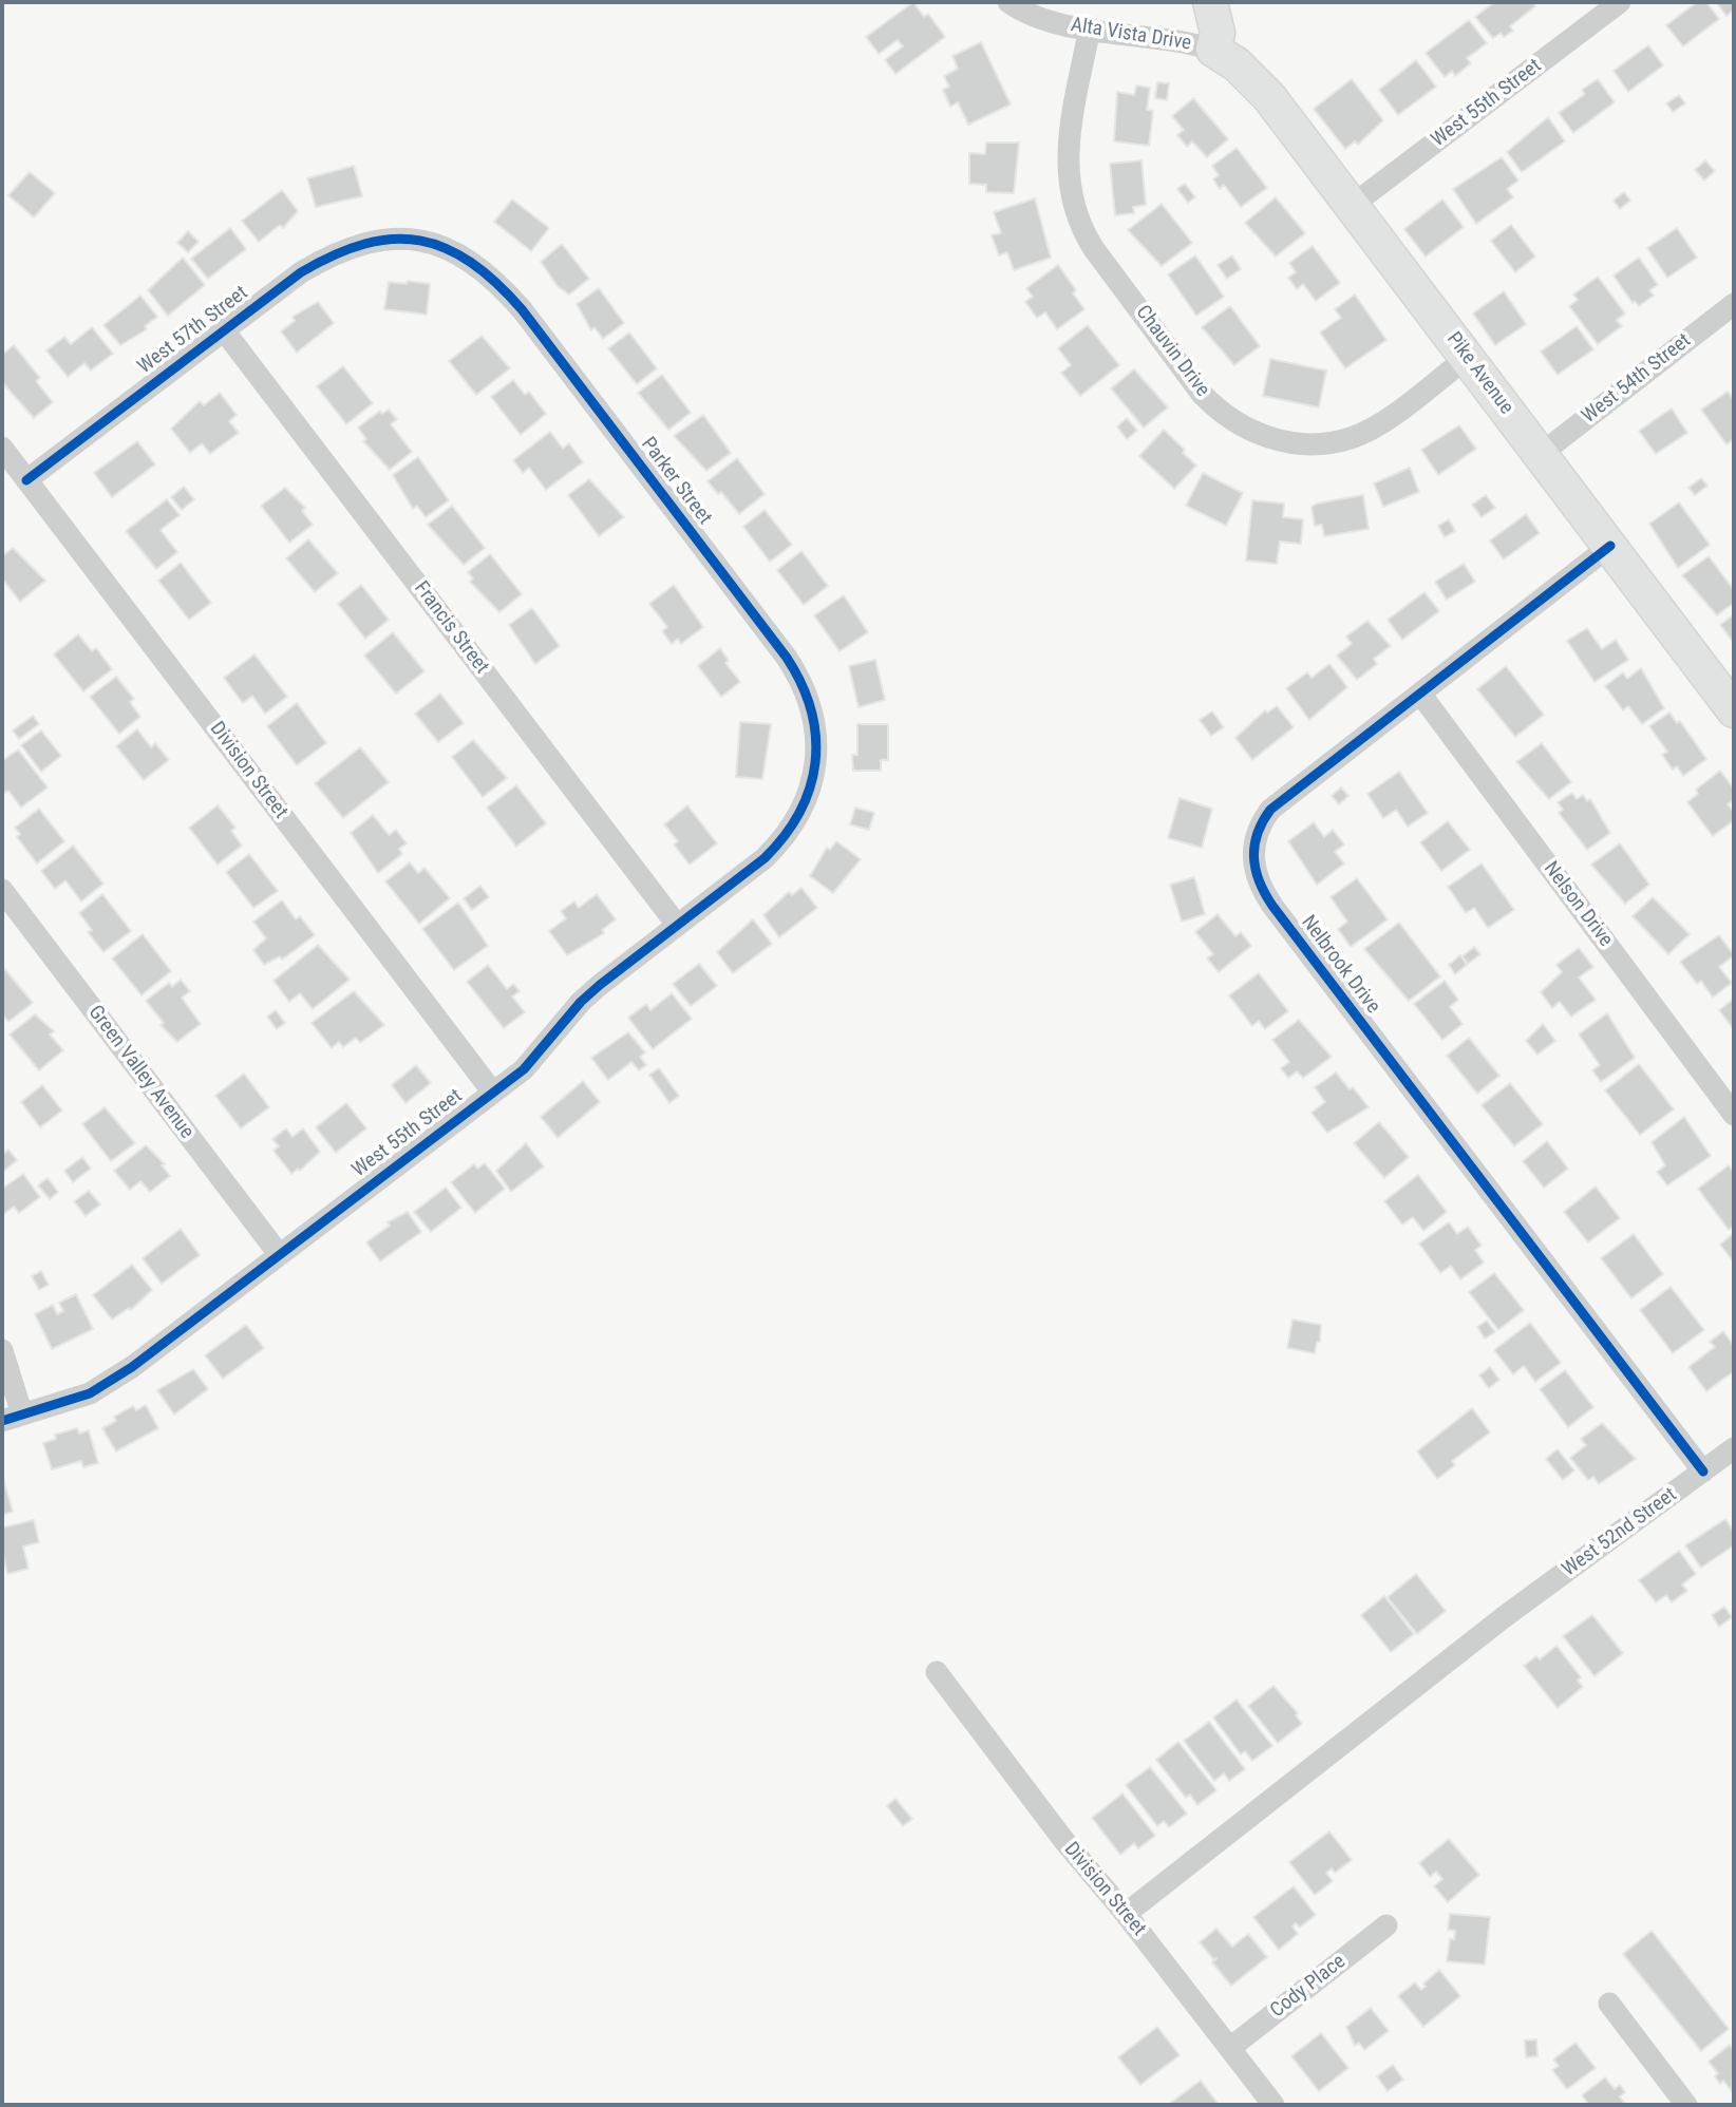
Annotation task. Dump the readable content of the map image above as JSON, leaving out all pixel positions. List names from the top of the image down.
{
  "streets": {
    "street": [
      "Alta Vista Drive",
      "West 55th Street",
      "West 57th Street",
      "Chauvin Drive",
      "Pike Avenue",
      "West 54th Street",
      "Parker Street",
      "Francis Street",
      "Division Street",
      "Nelson Drive",
      "Nelbrook Drive",
      "Green Valley Avenue",
      "West 52nd Street",
      "Cody Place"
    ]
  },
  "crossings": [
    ["Alta Vista Drive", "Chauvin Drive"],
    ["Alta Vista Drive", "Pike Avenue"],
    ["West 55th Street", "Pike Avenue"],
    ["West 55th Street", "Parker Street"],
    ["West 55th Street", "Francis Street"],
    ["West 55th Street", "Division Street"],
    ["West 55th Street", "Green Valley Avenue"],
    ["West 57th Street", "Parker Street"],
    ["West 57th Street", "Francis Street"],
    ["West 57th Street", "Division Street"],
    ["Chauvin Drive", "Pike Avenue"],
    ["Pike Avenue", "West 54th Street"],
    ["Pike Avenue", "Nelbrook Drive"],
    ["Division Street", "West 52nd Street"],
    ["Division Street", "Cody Place"],
    ["Nelson Drive", "Nelbrook Drive"],
    ["Nelbrook Drive", "West 52nd Street"]
  ]
}
